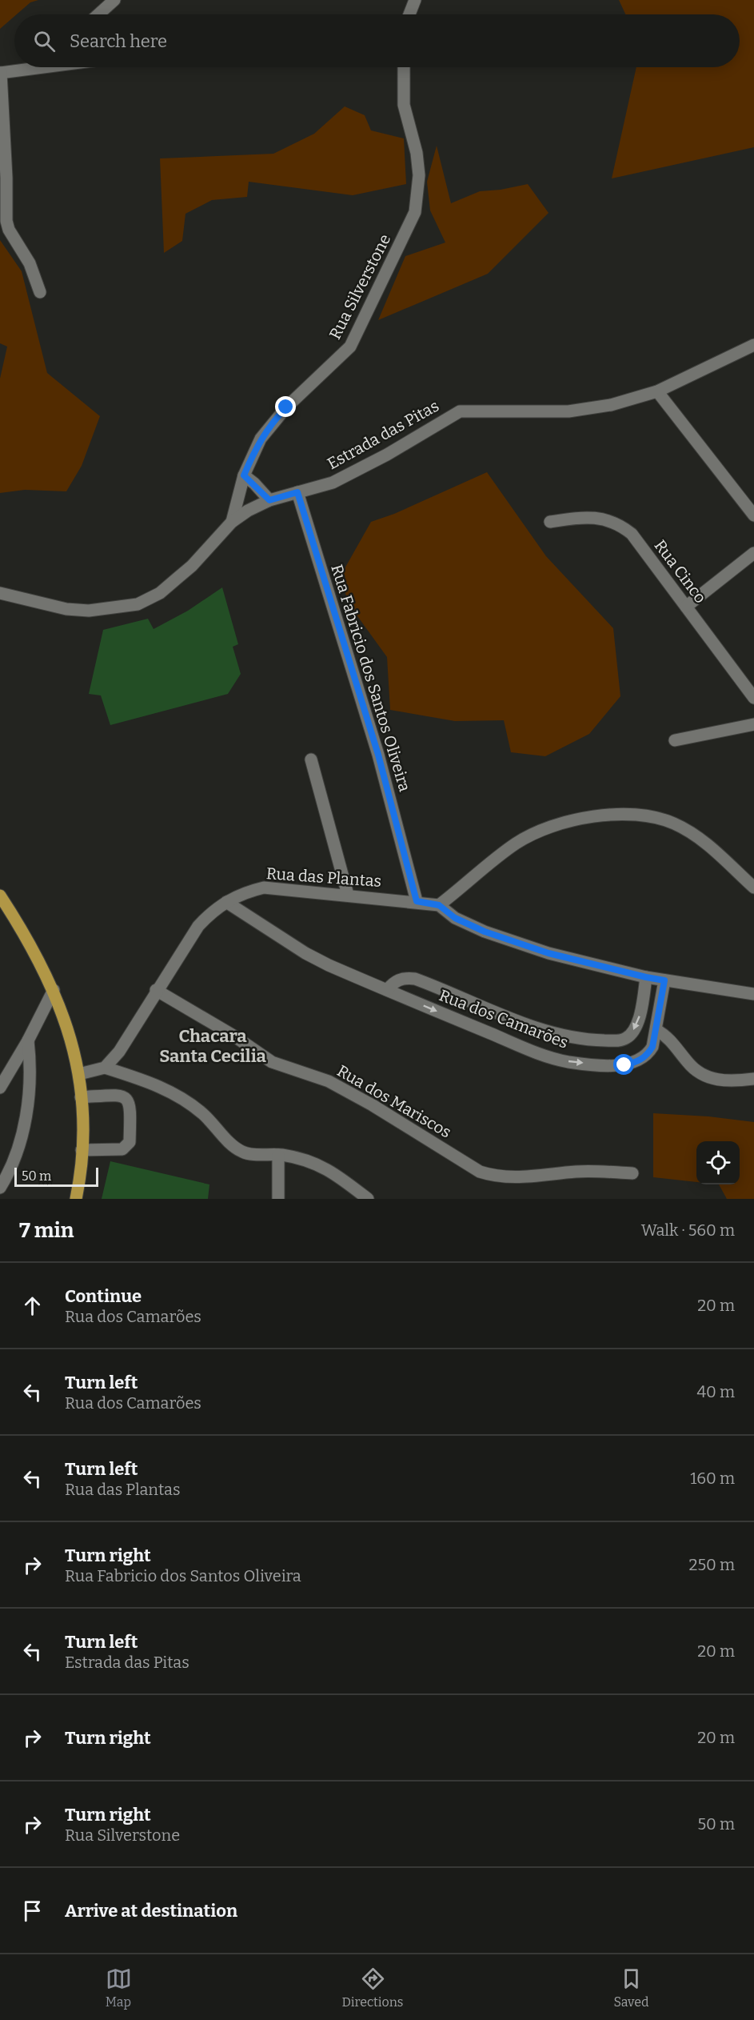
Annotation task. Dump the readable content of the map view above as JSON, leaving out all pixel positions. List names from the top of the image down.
{
  "streets": {
    "street": [
      "Rua Silverstone",
      "Estrada das Pitas",
      "Rua Cinco",
      "Rua Fabricio dos Santos Oliveira",
      "Rua das Plantas",
      "Rua dos Camarões",
      "Rua dos Mariscos"
    ]
  },
  "crossings": [
    ["Rua Silverstone", "Estrada das Pitas"],
    ["Estrada das Pitas", "Rua Fabricio dos Santos Oliveira"],
    ["Rua Fabricio dos Santos Oliveira", "Rua das Plantas"],
    ["Rua das Plantas", "Rua dos Camarões"],
    ["Rua das Plantas", "Rua dos Mariscos"]
  ],
  "districts": ["Chacara Santa Cecilia"],
  "scale_bar": "50 m",
  "page": {
    "search": "Search here",
    "scale": "50 m",
    "heading": ["7 min", "Walk · 560 m"],
    "list": [
      ["Continue", "Rua dos Camarões", "20 m"],
      ["Turn left", "Rua dos Camarões", "40 m"],
      ["Turn left", "Rua das Plantas", "160 m"],
      ["Turn right", "Rua Fabricio dos Santos Oliveira", "250 m"],
      ["Turn left", "Estrada das Pitas", "20 m"],
      ["Turn right", "20 m"],
      ["Turn right", "Rua Silverstone", "50 m"],
      "Arrive at destination"
    ],
    "nav": ["Map", "Directions", "Saved"]
  }
}
